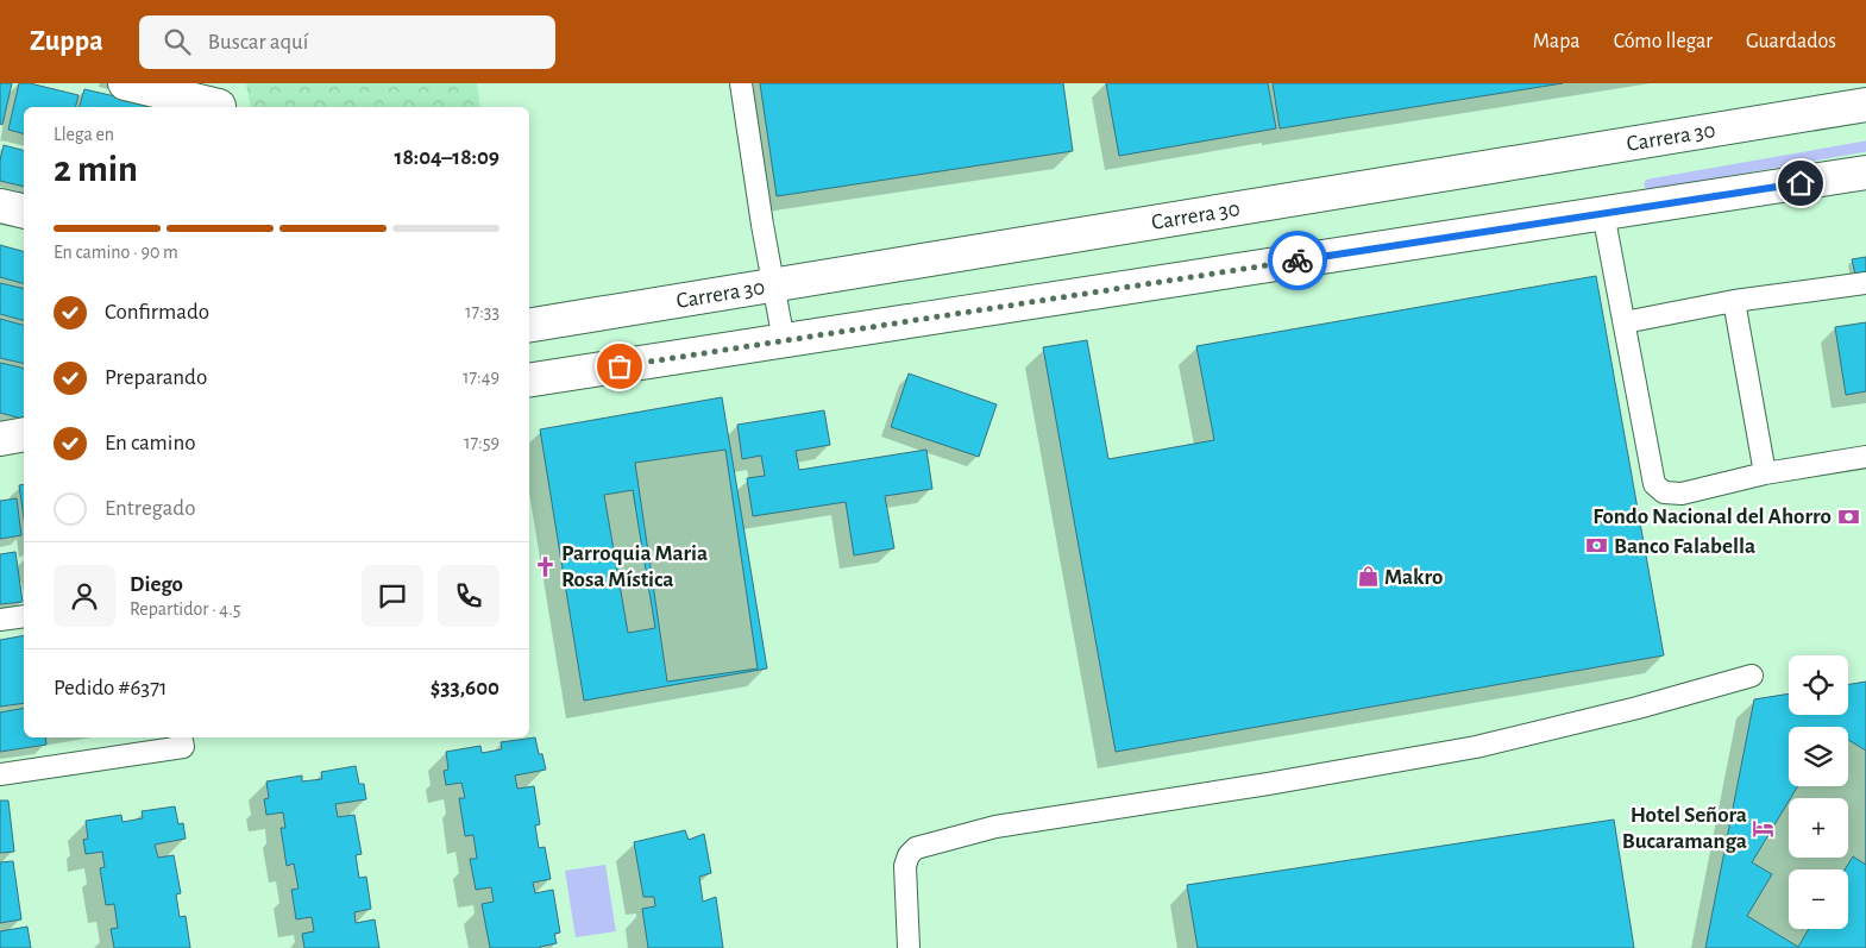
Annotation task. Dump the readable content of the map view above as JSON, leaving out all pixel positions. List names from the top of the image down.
{
  "streets": {
    "street": ["Carrera 30"]
  },
  "places": {
    "bank": ["Fondo Nacional del Ahorro", "Banco Falabella"],
    "church": ["Parroquia Maria Rosa Mística"],
    "shop": ["Makro"],
    "hotel": ["Hotel Señora Bucaramanga"]
  },
  "page": {
    "header": "Zuppa",
    "search": "Buscar aquí",
    "nav": ["Mapa", "Cómo llegar", "Guardados"],
    "heading": ["2 min", "Llega en", "18:04–18:09"],
    "panel": [
      "Diego",
      "Repartidor · 4.5",
      "Pedido #6371",
      "$33,600"
    ],
    "bar": "En camino · 90 m",
    "list": [
      ["Confirmado", "17:33"],
      ["Preparando", "17:49"],
      ["En camino", "17:59"],
      "Entregado"
    ],
    "map_buttons": ["+", "−"]
  }
}
